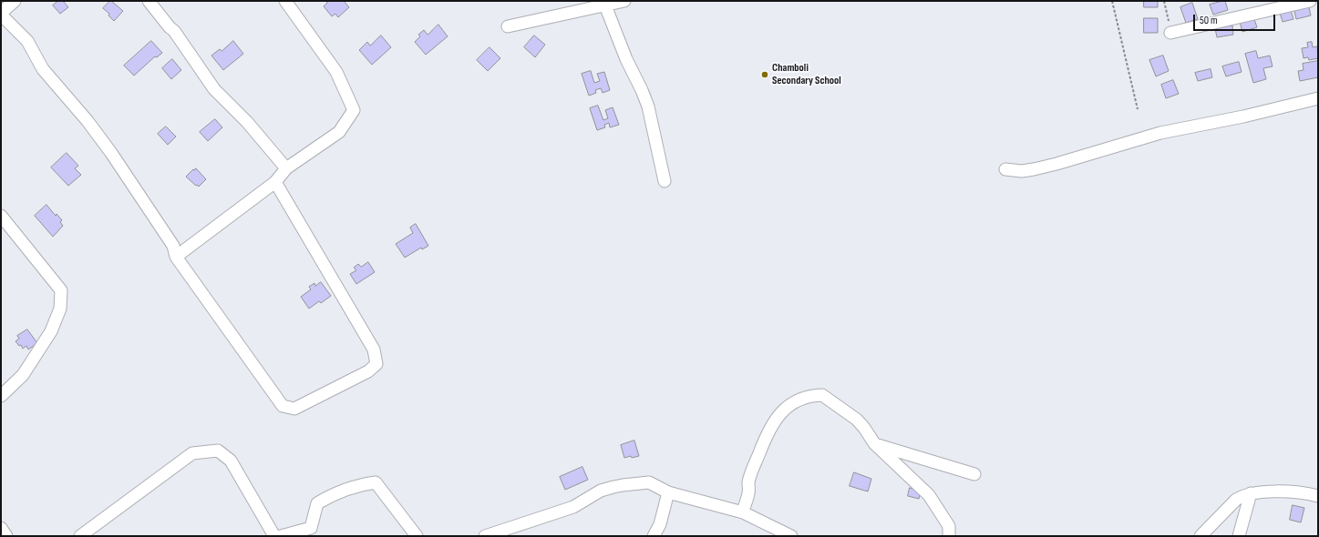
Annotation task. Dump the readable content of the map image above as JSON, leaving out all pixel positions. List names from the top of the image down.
{
  "places": ["Chamboli Secondary School"],
  "scale_bar": "50 m"
}
